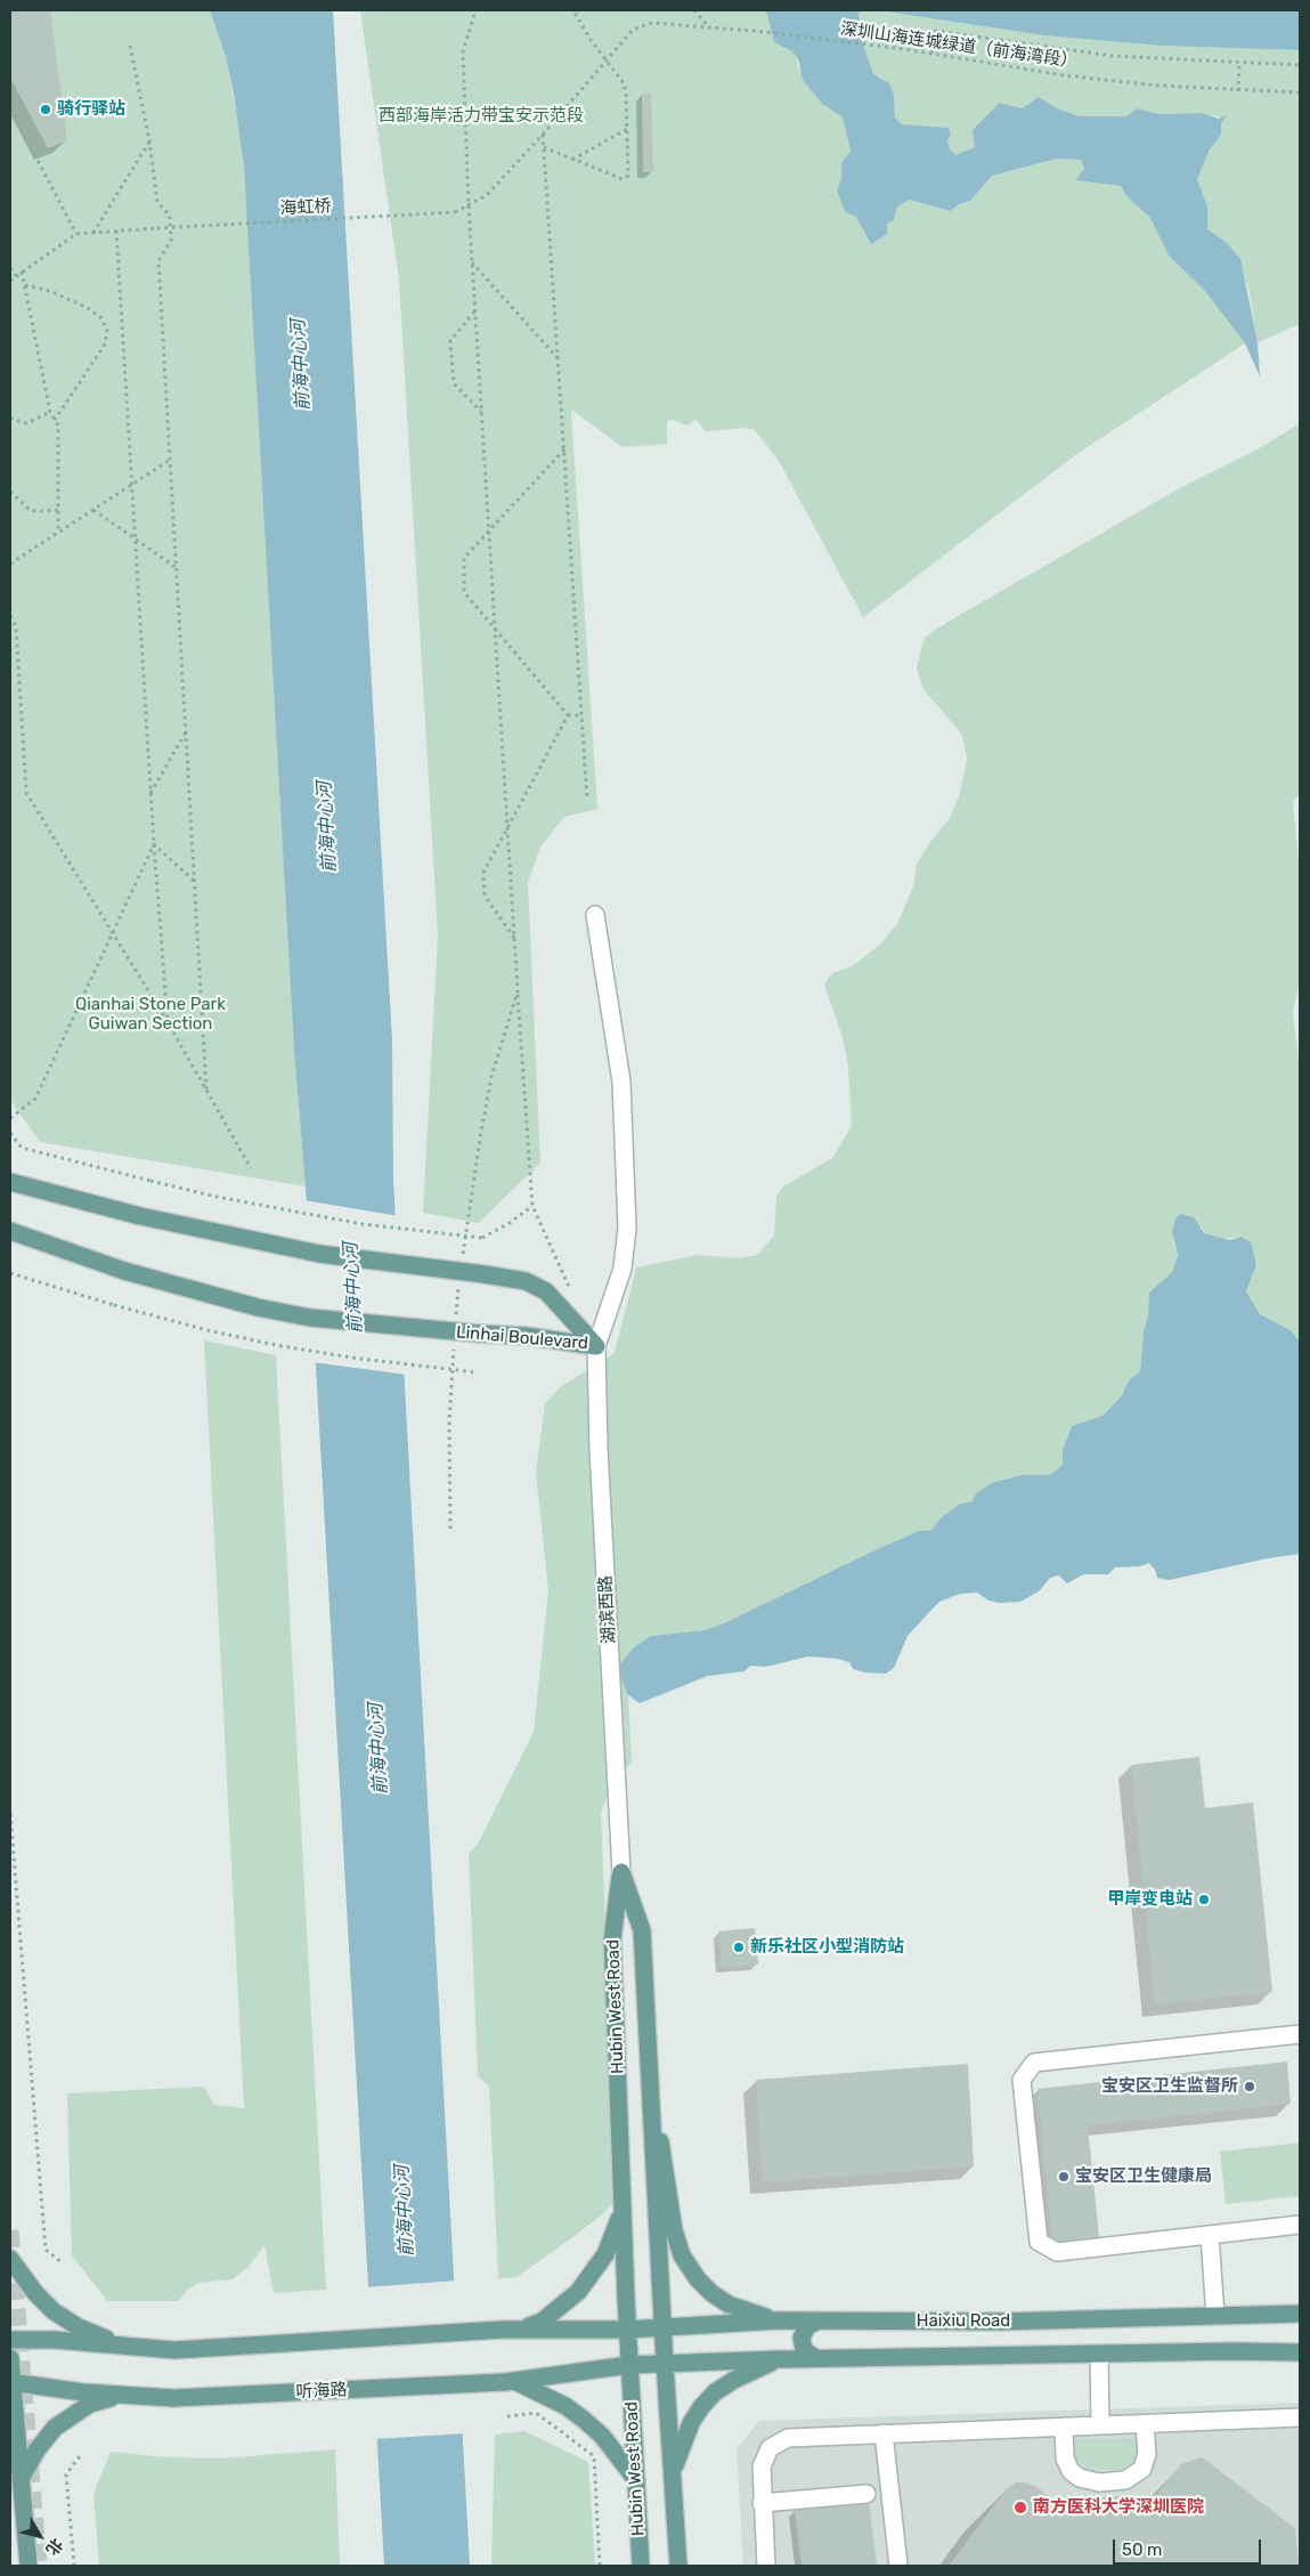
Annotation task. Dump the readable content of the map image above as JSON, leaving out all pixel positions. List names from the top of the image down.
{
  "streets": {
    "main road": [
      "Linhai Boulevard",
      "Hubin West Road",
      "Haixiu Road",
      "听海路"
    ],
    "street": ["湖滨西路"],
    "path": ["深圳山海连城绿道（前海湾段）", "海虹桥"]
  },
  "crossings": [
    ["深圳山海连城绿道（前海湾段）", "海虹桥"],
    ["Linhai Boulevard", "湖滨西路"],
    ["湖滨西路", "Hubin West Road"],
    ["Hubin West Road", "Haixiu Road"],
    ["Hubin West Road", "听海路"],
    ["Haixiu Road", "听海路"]
  ],
  "water": ["前海中心河"],
  "parks": ["西部海岸活力带宝安示范段", "Qianhai Stone Park Guiwan Section"],
  "places": [
    "骑行驿站",
    "甲岸变电站",
    "新乐社区小型消防站",
    "宝安区卫生监督所",
    "宝安区卫生健康局",
    "南方医科大学深圳医院"
  ],
  "scale_bar": "50 m",
  "north": "bottom right"
}
